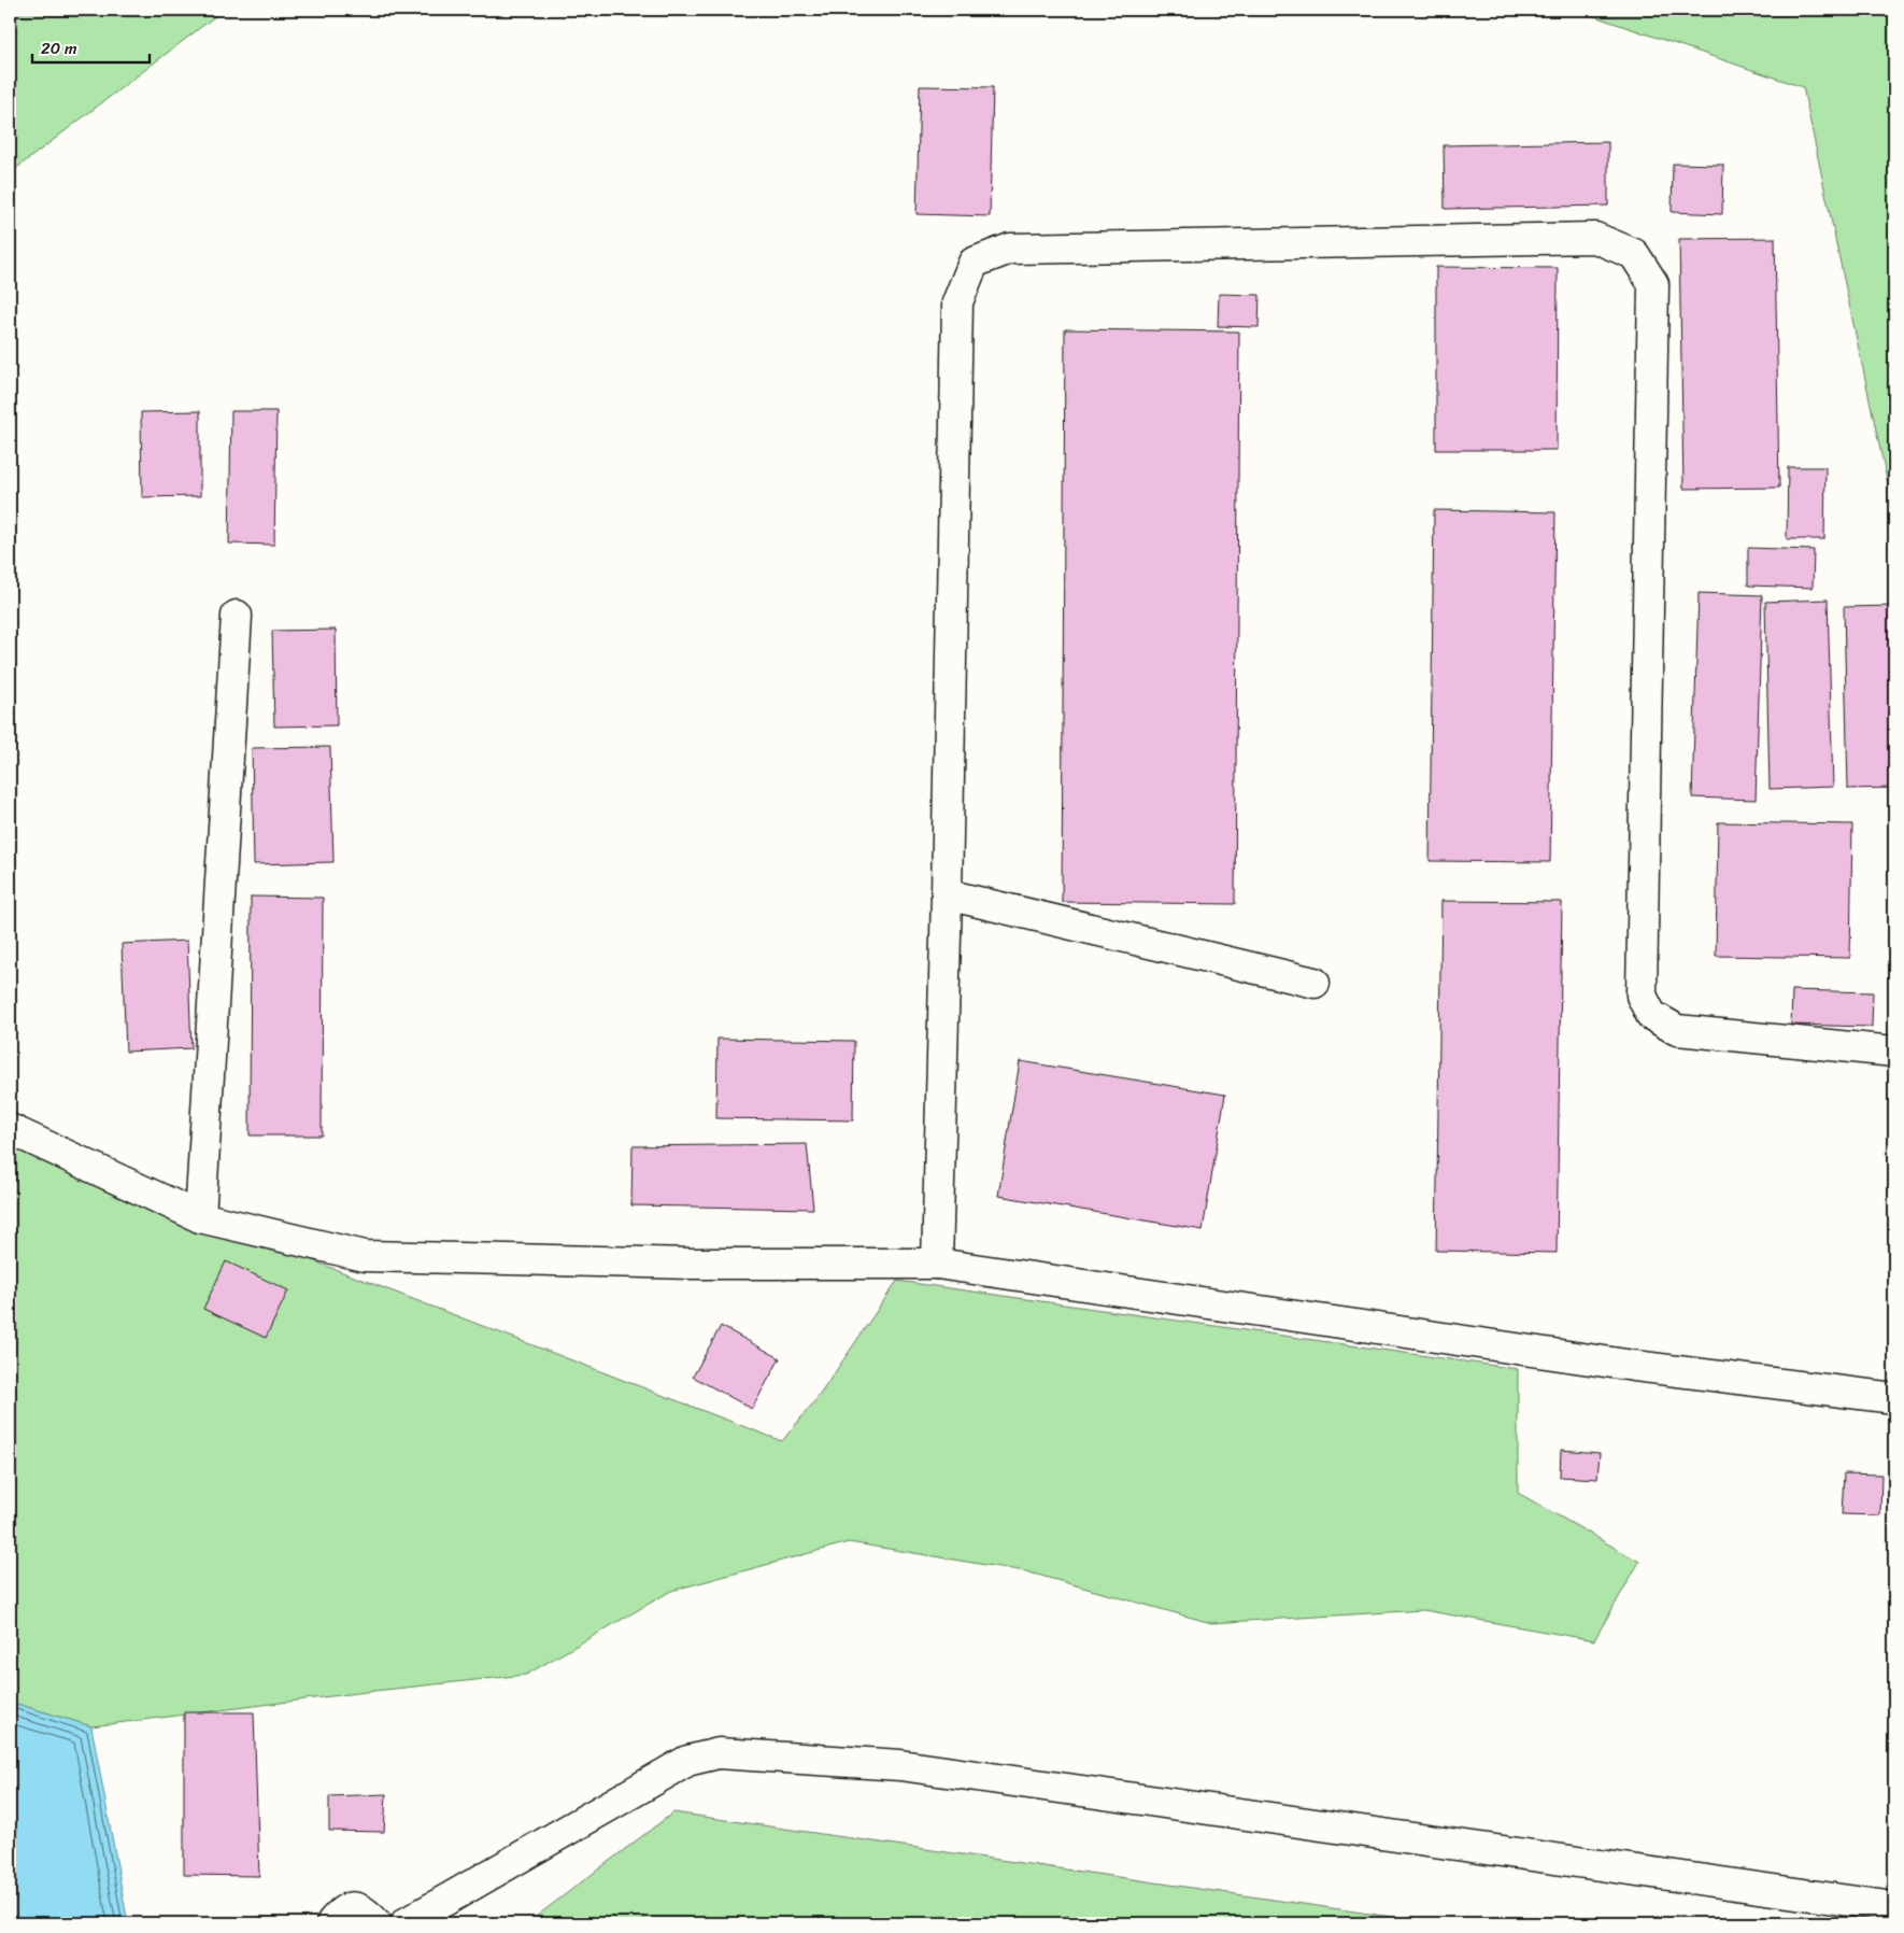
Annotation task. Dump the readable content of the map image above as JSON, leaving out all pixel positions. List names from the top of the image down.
{
  "scale_bar": "20 m"
}
